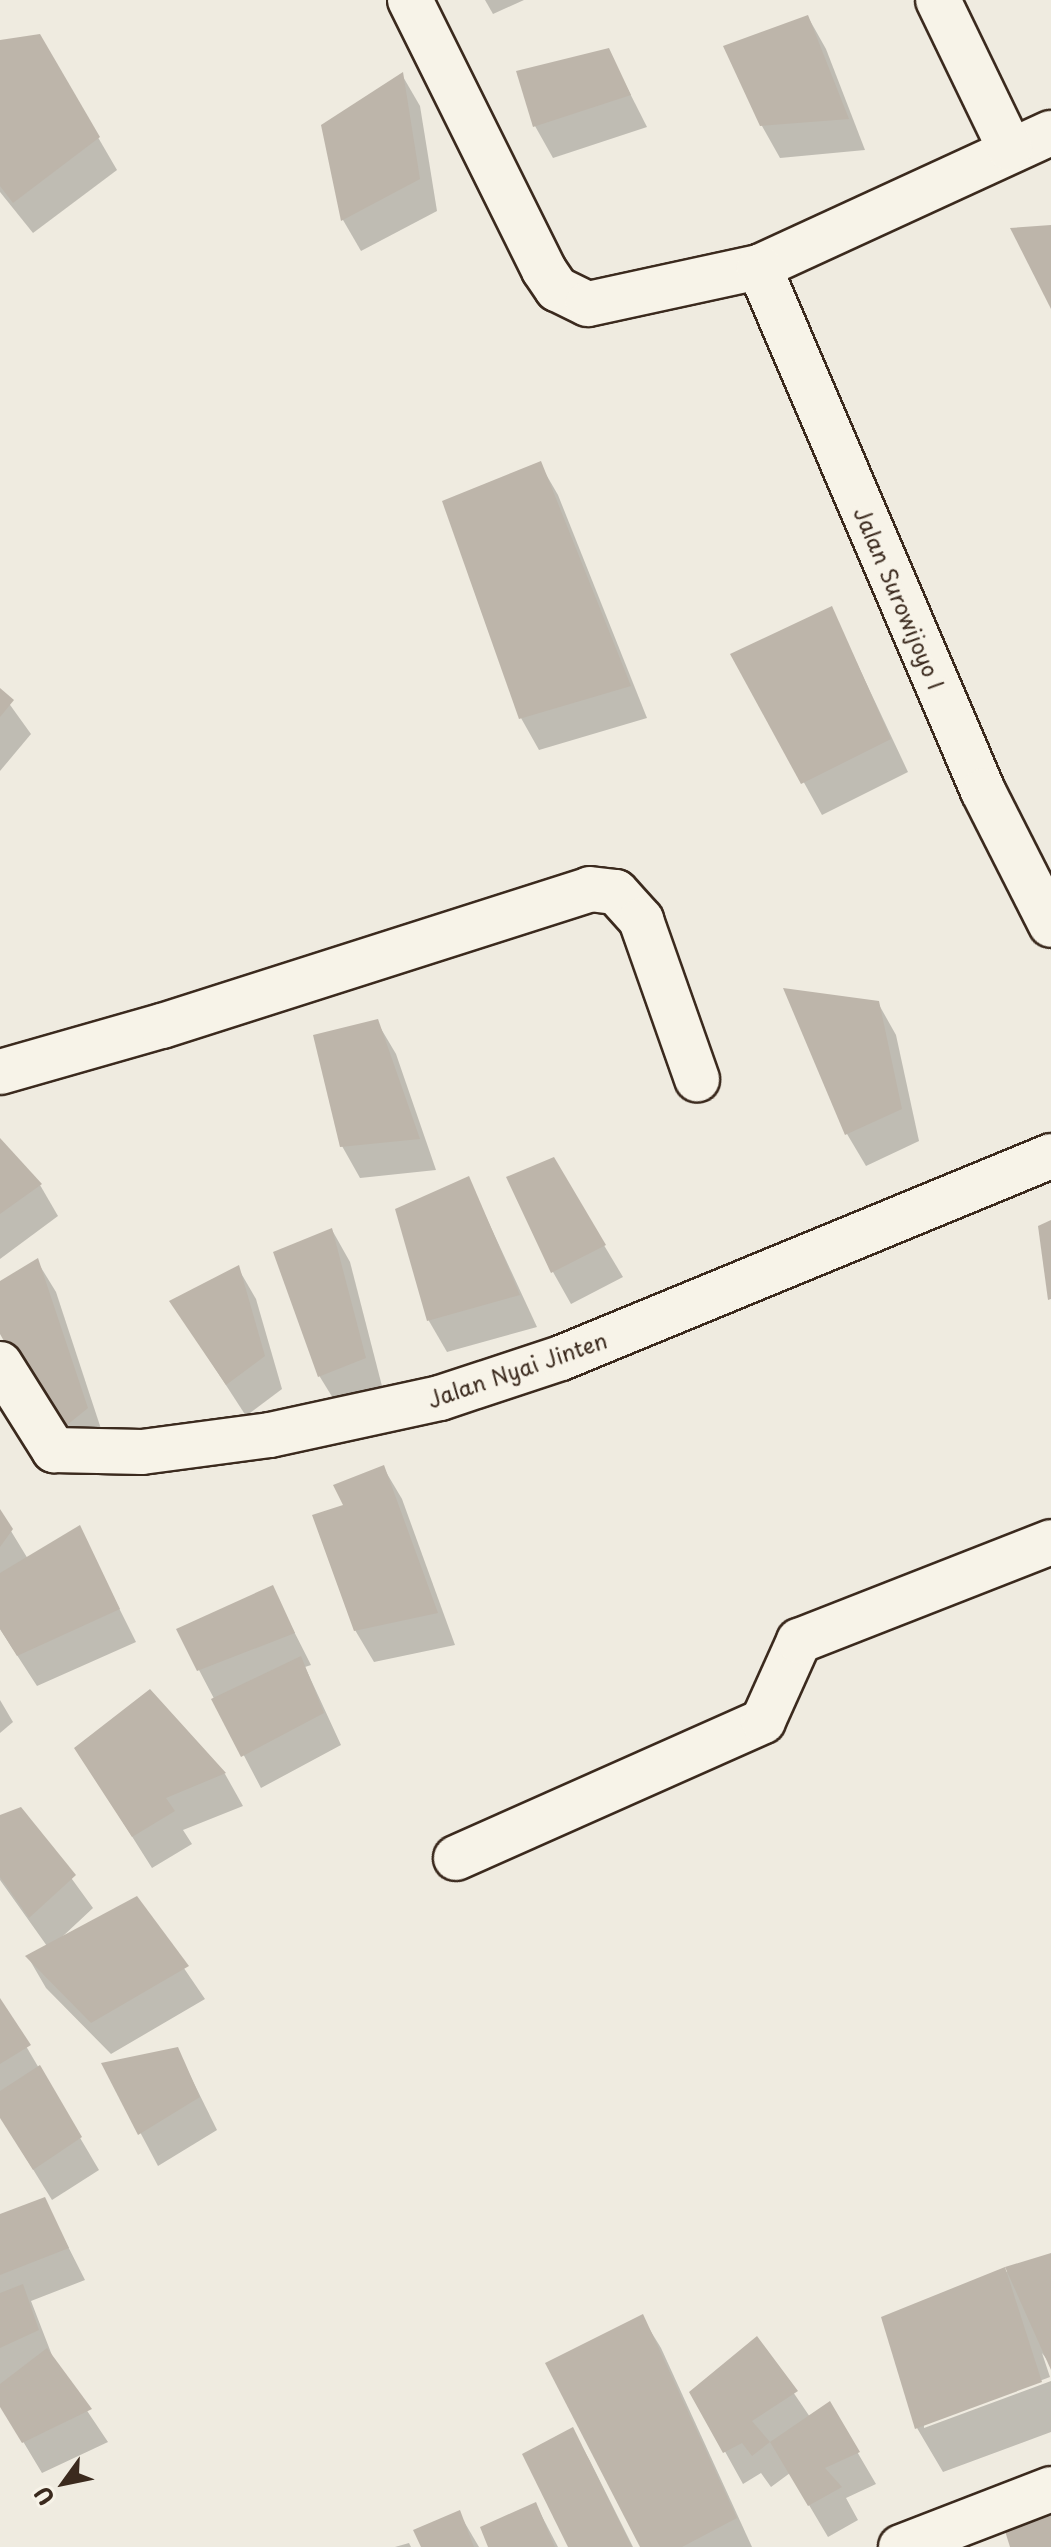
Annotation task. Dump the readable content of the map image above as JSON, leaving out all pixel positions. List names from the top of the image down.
{
  "streets": {
    "street": ["Jalan Surowijoyo I", "Jalan Nyai Jinten"]
  },
  "north": "bottom left"
}
